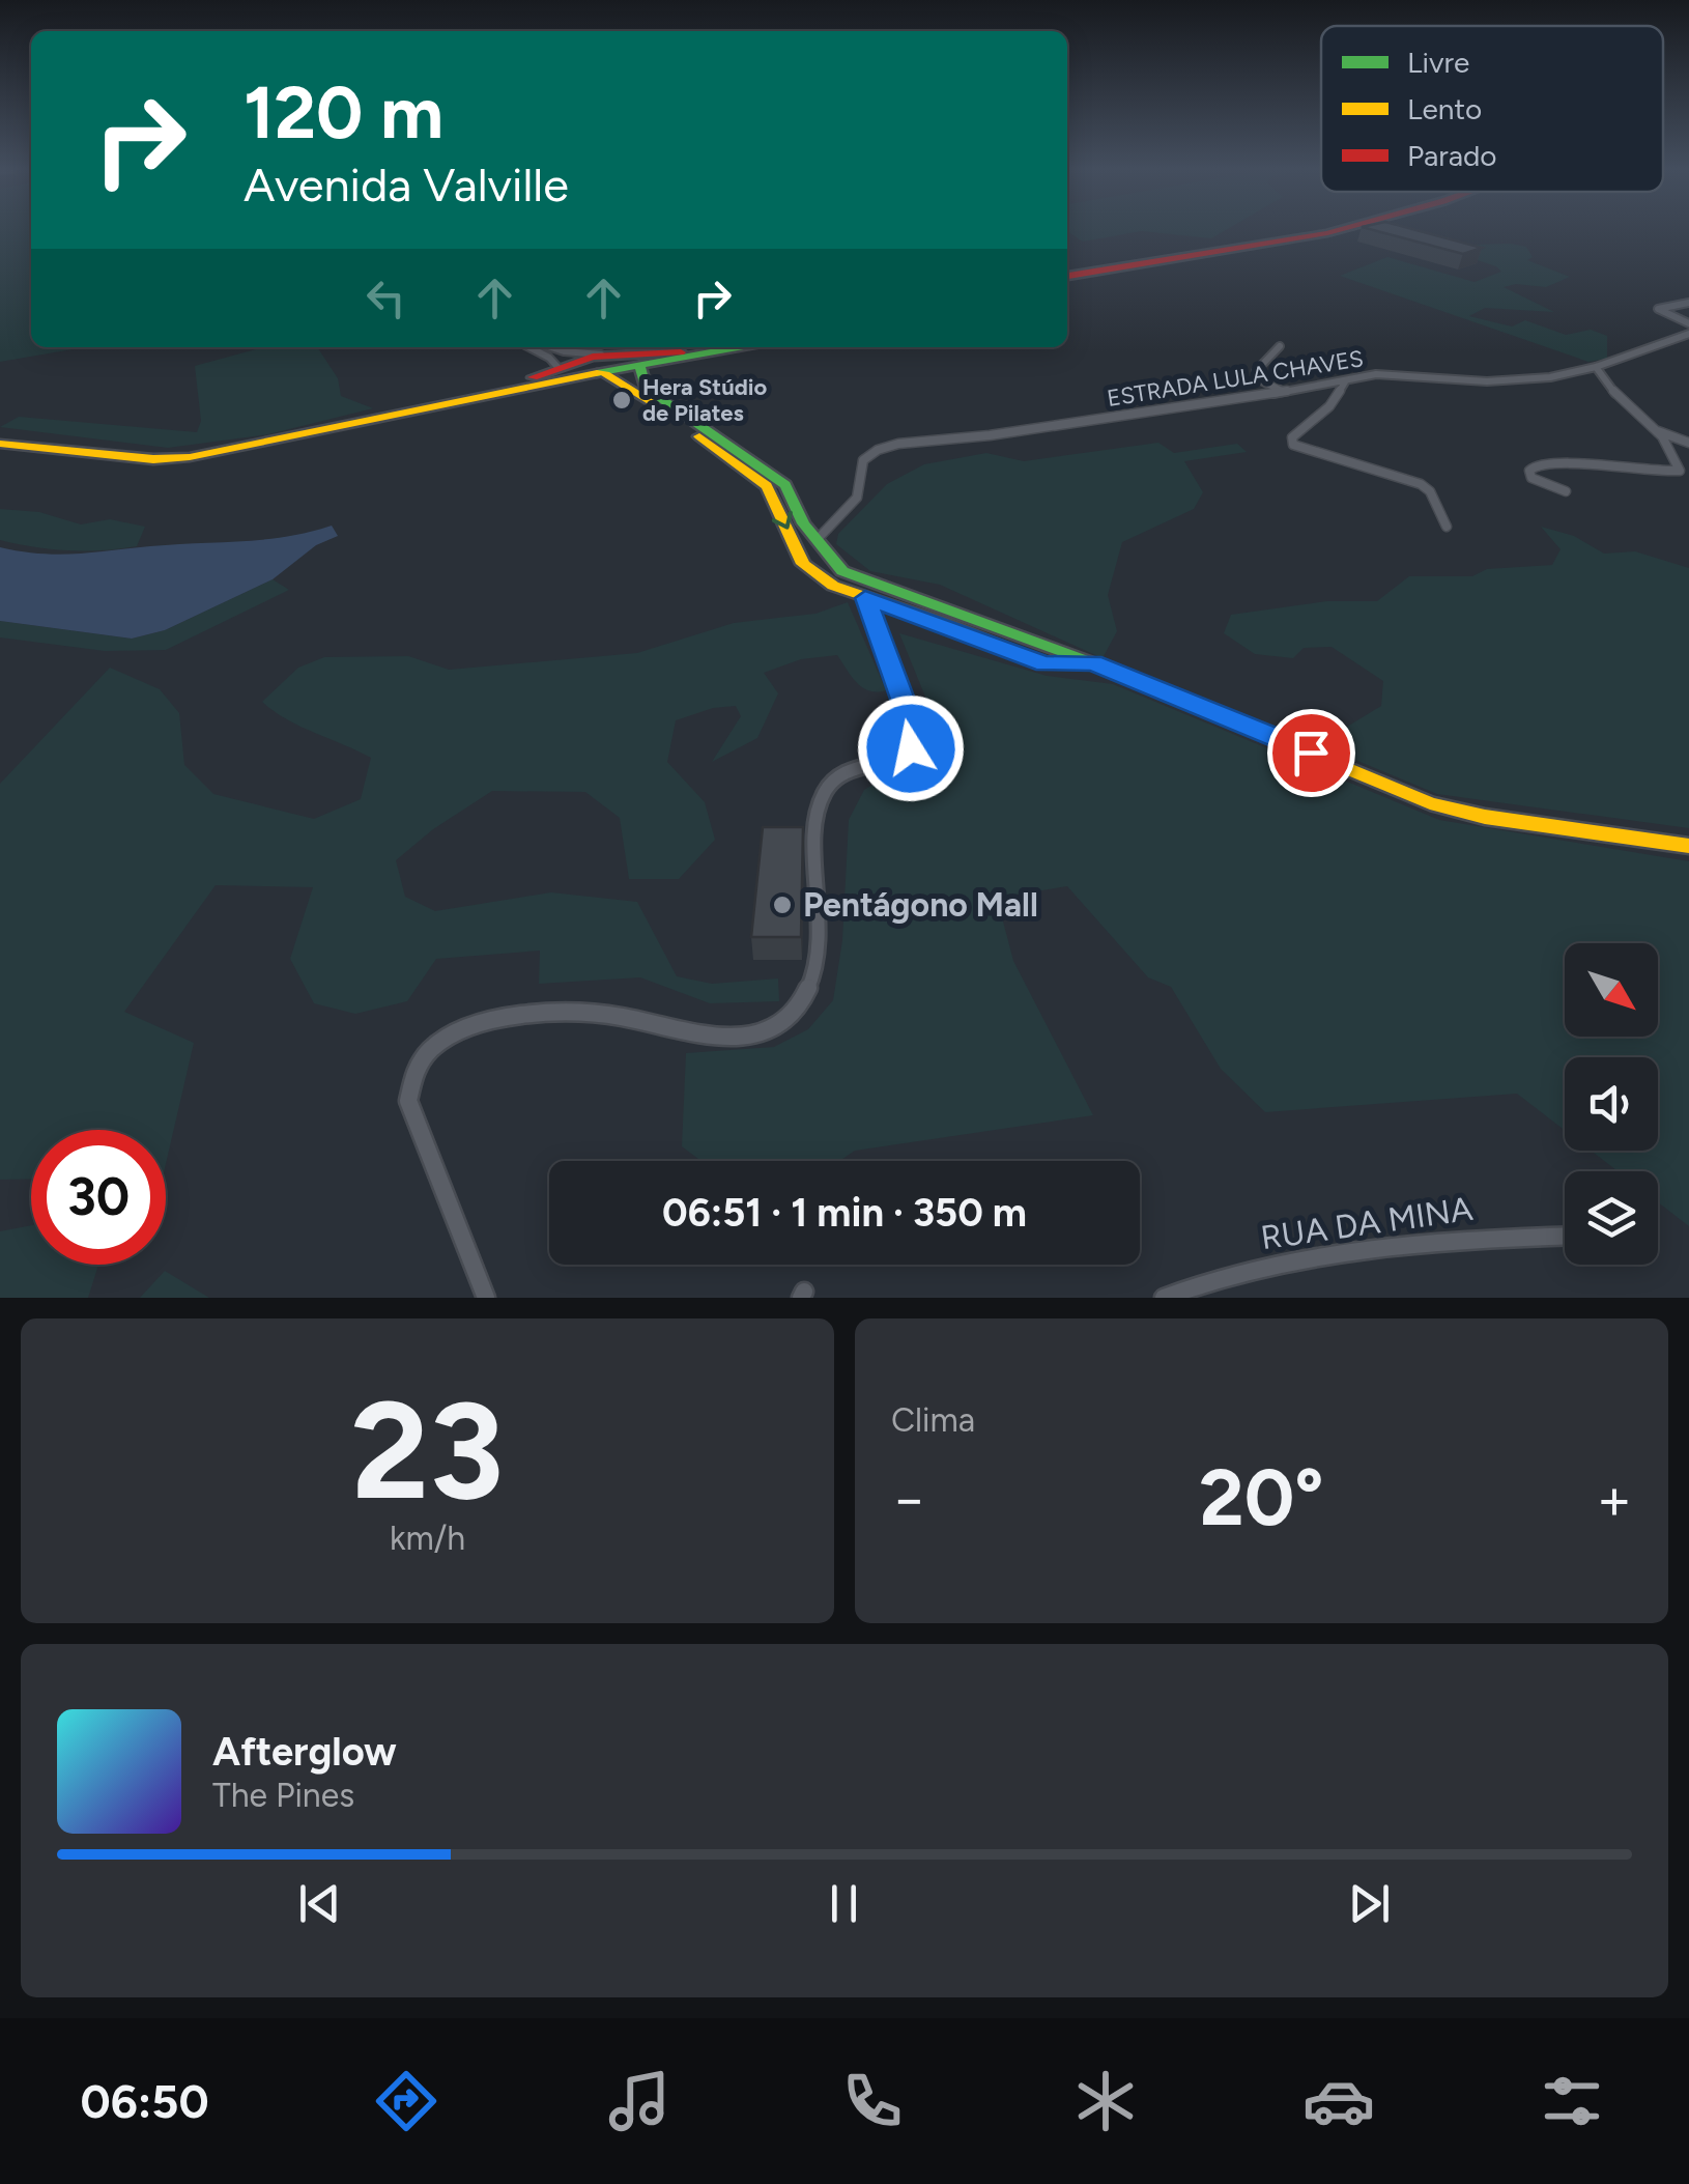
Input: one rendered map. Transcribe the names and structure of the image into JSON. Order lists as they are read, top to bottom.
{
  "streets": {
    "street": ["ESTRADA LULA CHAVES", "RUA DA MINA"]
  },
  "places": ["Hera Stúdio de Pilates", "Pentágono Mall"],
  "legend": ["Livre", "Lento", "Parado"],
  "north": "bottom right",
  "page": {
    "turn": ["120 m", "Avenida Valville"],
    "limit": "30",
    "trip": "06:51 · 1 min · 350 m",
    "tile": [
      ["23", "km/h"],
      "Clima"
    ],
    "heat": ["−", "20°", "+"],
    "song": ["Afterglow", "The Pines"],
    "tabs": "06:50"
  }
}
